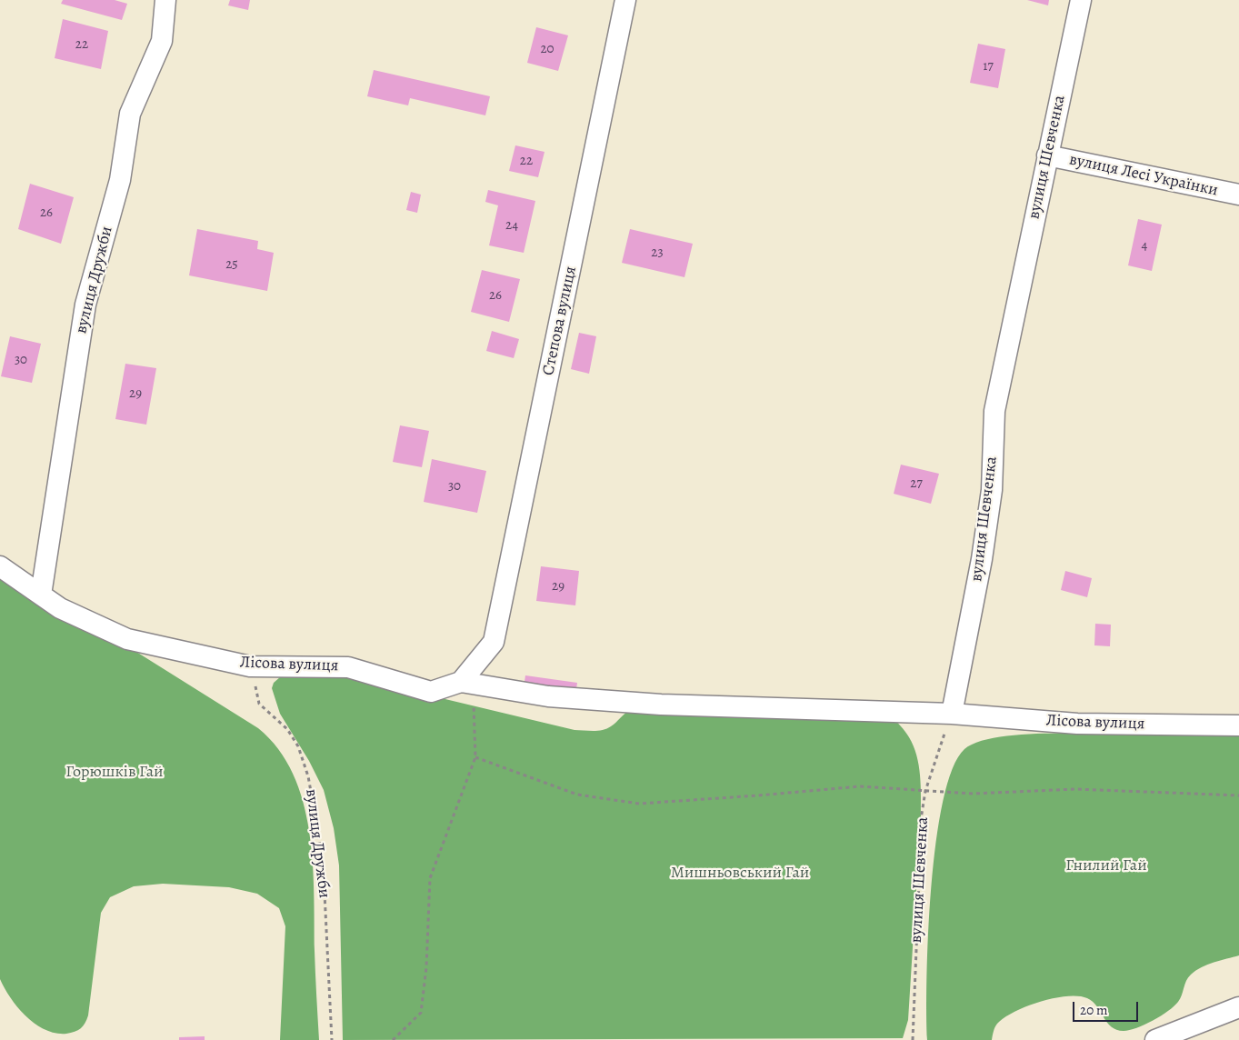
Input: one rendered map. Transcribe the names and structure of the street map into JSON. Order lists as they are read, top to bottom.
{
  "streets": {
    "street": [
      "вулиця Шевченка",
      "вулиця Лесі Українки",
      "вулиця Дружби",
      "Степова вулиця",
      "Лісова вулиця"
    ]
  },
  "crossings": [
    ["вулиця Шевченка", "вулиця Лесі Українки"],
    ["вулиця Шевченка", "Лісова вулиця"],
    ["вулиця Дружби", "Лісова вулиця"],
    ["Степова вулиця", "Лісова вулиця"]
  ],
  "parks": ["Горюшків Гай", "Гнилий Гай", "Мишньовський Гай"],
  "house_numbers": [
    "22",
    "20",
    "17",
    "22",
    "26",
    "24",
    "4",
    "23",
    "25",
    "26",
    "30",
    "29",
    "27",
    "30",
    "29"
  ],
  "scale_bar": "20 m"
}
